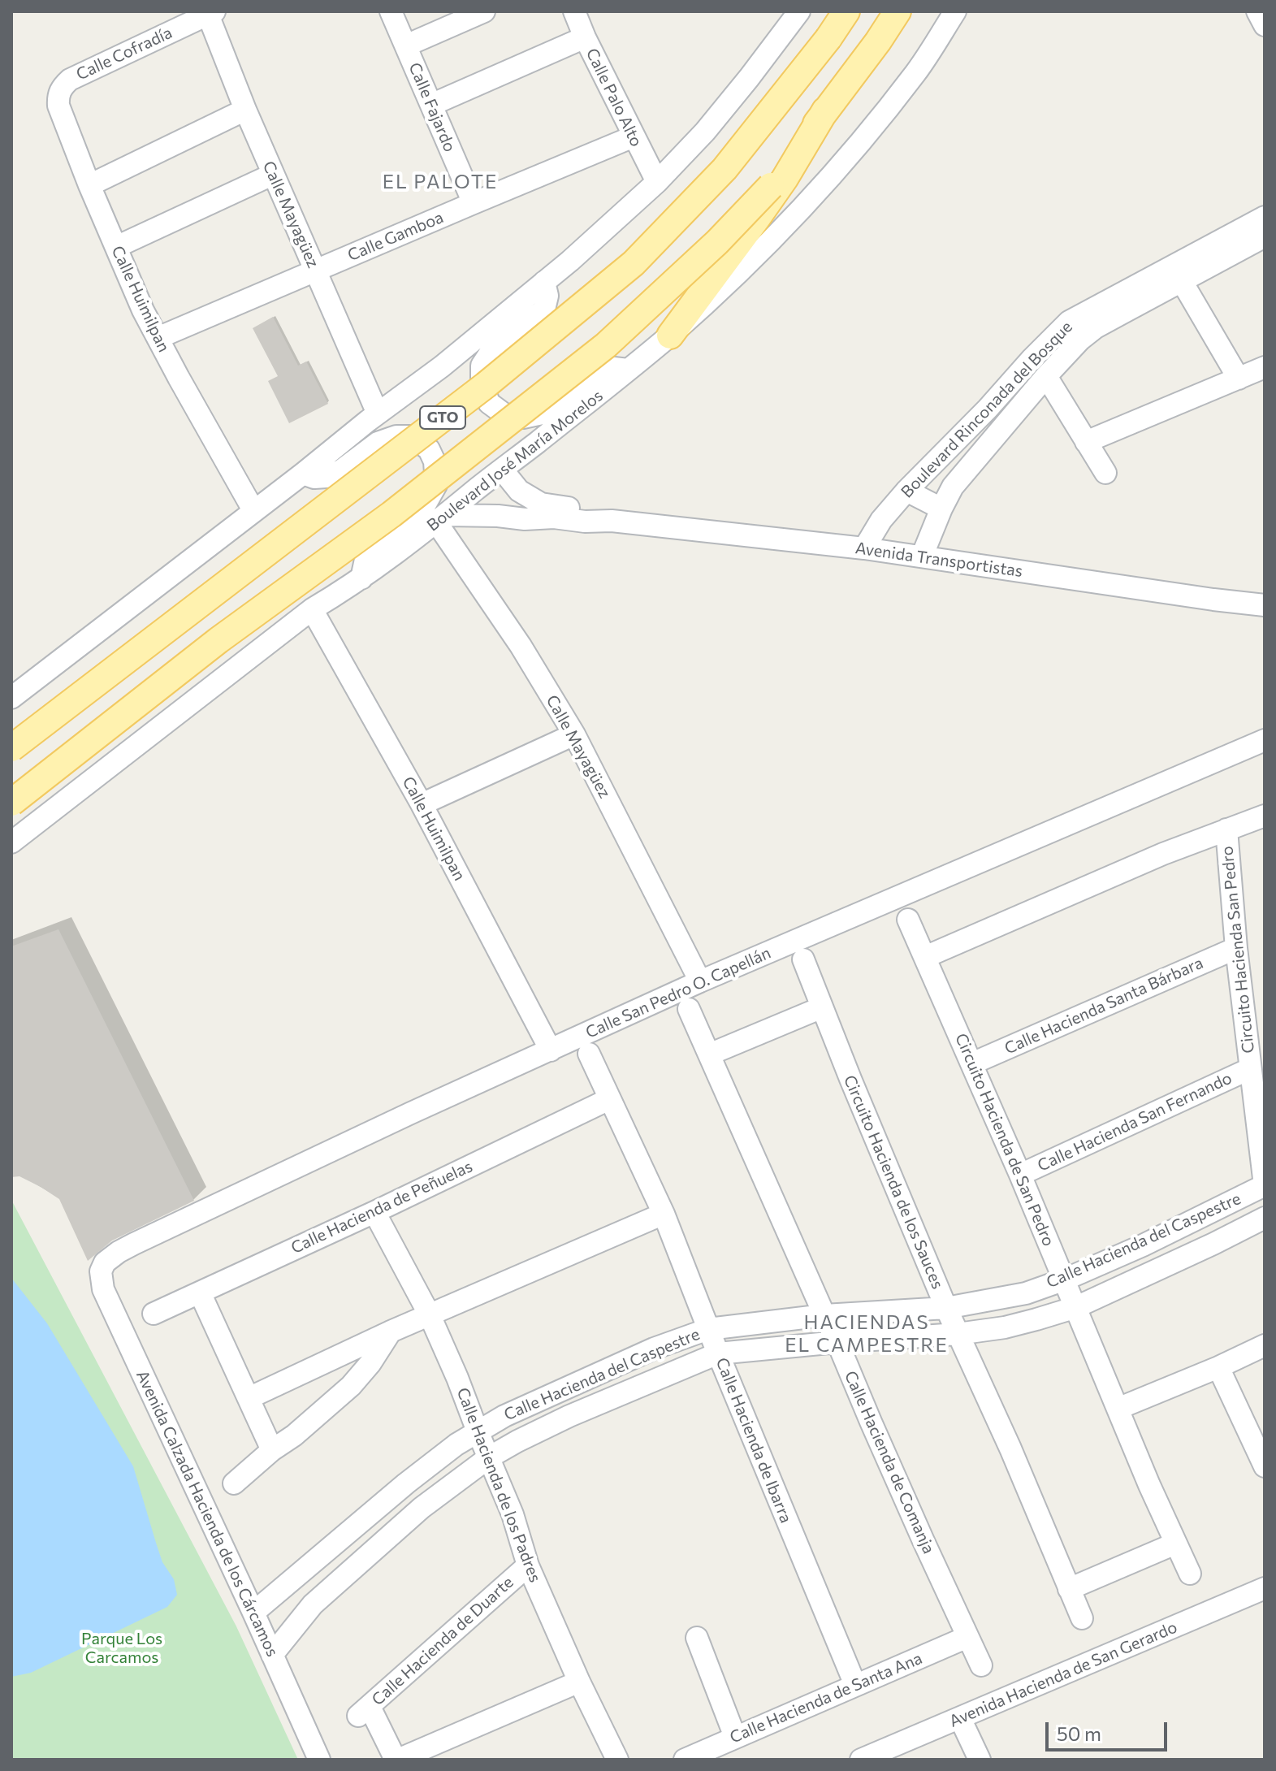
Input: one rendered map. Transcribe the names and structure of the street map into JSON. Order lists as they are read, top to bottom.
{
  "streets": {
    "main road": ["GTO", "Boulevard José María Morelos"],
    "street": [
      "Calle Cofradía",
      "Calle Palo Alto",
      "Calle Fajardo",
      "Calle Mayagüez",
      "Calle Gamboa",
      "Calle Huimilpan",
      "Boulevard Rinconada del Bosque",
      "Avenida Transportistas",
      "Circuito Hacienda San Pedro",
      "Calle San Pedro O. Capellán",
      "Calle Hacienda Santa Bárbara",
      "Calle Hacienda San Fernando",
      "Circuito Hacienda de San Pedro",
      "Circuito Hacienda de los Sauces",
      "Calle Hacienda de Peñuelas",
      "Calle Hacienda del Caspestre",
      "Calle Hacienda de Ibarra",
      "Calle Hacienda de Comanja",
      "Calle Hacienda de los Padres",
      "Avenida Calzada Hacienda de los Cárcamos",
      "Calle Hacienda de Duarte",
      "Avenida Hacienda de San Gerardo",
      "Calle Hacienda de Santa Ana"
    ]
  },
  "crossings": [
    ["Calle Cofradía", "Calle Mayagüez"],
    ["Calle Cofradía", "Calle Huimilpan"],
    ["Calle Palo Alto", "Calle Gamboa"],
    ["Calle Fajardo", "Calle Gamboa"],
    ["Calle Mayagüez", "Calle Gamboa"],
    ["Calle Mayagüez", "Boulevard José María Morelos"],
    ["Calle Mayagüez", "Avenida Transportistas"],
    ["Calle Mayagüez", "Calle San Pedro O. Capellán"],
    ["Calle Gamboa", "Calle Huimilpan"],
    ["Calle Huimilpan", "Boulevard José María Morelos"],
    ["Calle Huimilpan", "Calle San Pedro O. Capellán"],
    ["Boulevard Rinconada del Bosque", "Avenida Transportistas"],
    ["Boulevard José María Morelos", "Avenida Transportistas"],
    ["Circuito Hacienda San Pedro", "Calle Hacienda Santa Bárbara"],
    ["Circuito Hacienda San Pedro", "Calle Hacienda San Fernando"],
    ["Circuito Hacienda San Pedro", "Calle Hacienda del Caspestre"],
    ["Calle San Pedro O. Capellán", "Avenida Calzada Hacienda de los Cárcamos"],
    ["Calle Hacienda Santa Bárbara", "Circuito Hacienda de San Pedro"],
    ["Calle Hacienda San Fernando", "Circuito Hacienda de San Pedro"],
    ["Circuito Hacienda de San Pedro", "Calle Hacienda del Caspestre"],
    ["Circuito Hacienda de los Sauces", "Calle Hacienda del Caspestre"],
    ["Calle Hacienda de Peñuelas", "Calle Hacienda de Ibarra"],
    ["Calle Hacienda de Peñuelas", "Calle Hacienda de los Padres"],
    ["Calle Hacienda del Caspestre", "Calle Hacienda de Ibarra"],
    ["Calle Hacienda del Caspestre", "Calle Hacienda de Comanja"],
    ["Calle Hacienda del Caspestre", "Calle Hacienda de los Padres"],
    ["Calle Hacienda del Caspestre", "Avenida Calzada Hacienda de los Cárcamos"],
    ["Calle Hacienda de Ibarra", "Calle Hacienda de Santa Ana"],
    ["Calle Hacienda de Comanja", "Calle Hacienda de Santa Ana"],
    ["Calle Hacienda de los Padres", "Calle Hacienda de Duarte"]
  ],
  "districts": ["EL PALOTE", "HACIENDAS EL CAMPESTRE"],
  "parks": ["Parque Los Carcamos"],
  "scale_bar": "50 m"
}
